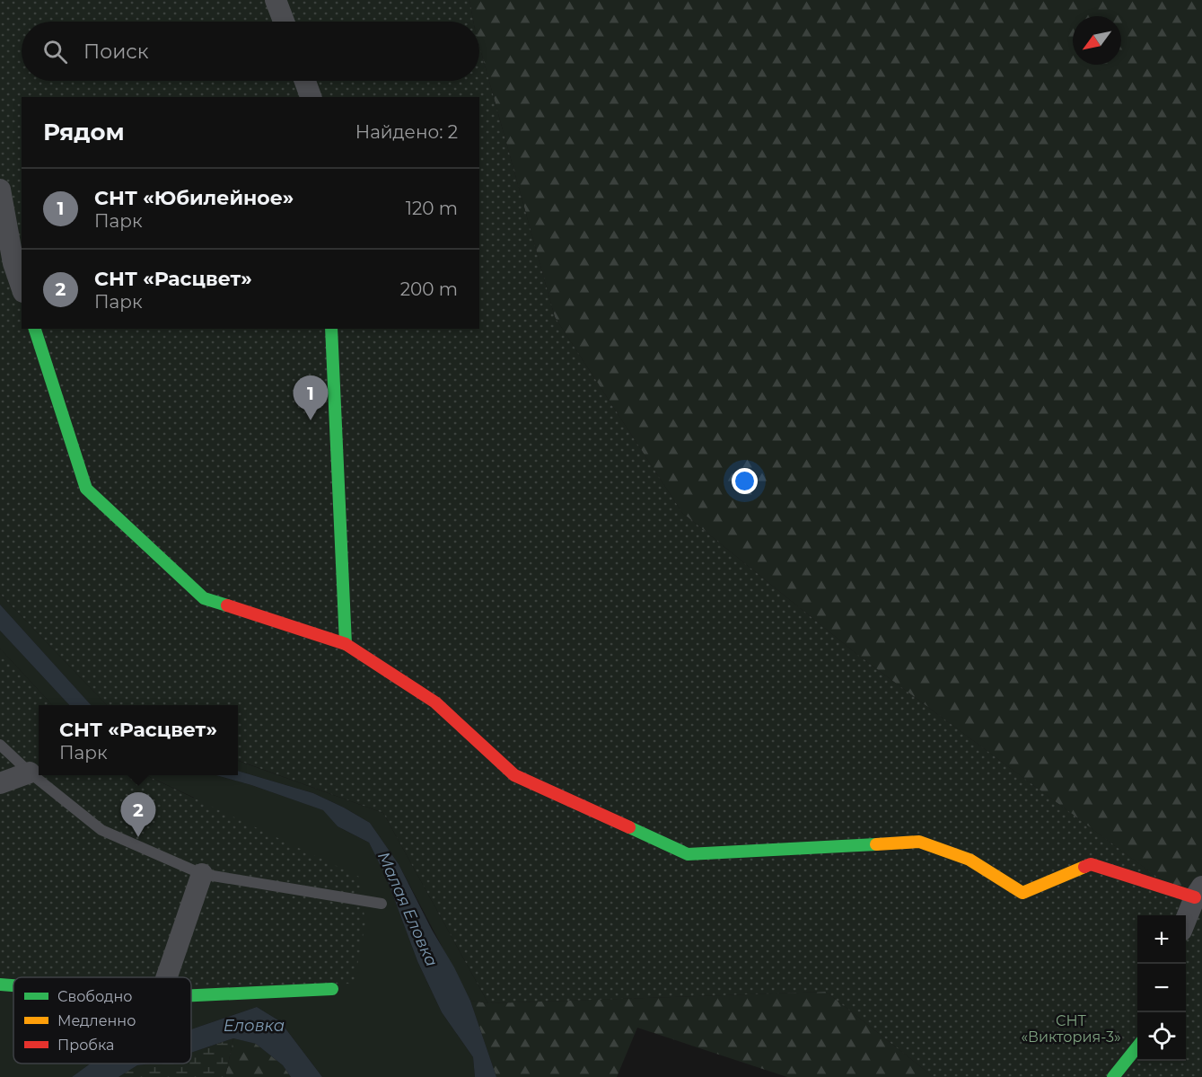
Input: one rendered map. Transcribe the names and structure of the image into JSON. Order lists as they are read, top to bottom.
{
  "water": ["Малая Еловка", "Еловка"],
  "parks": ["СНТ «Виктория-3»"],
  "legend": ["Свободно", "Медленно", "Пробка"],
  "north": "bottom left",
  "page": {
    "search": "Поиск",
    "heading": ["Рядом", "Найдено: 2"],
    "list": [
      {
        "mark": "1",
        "name": "СНТ «Юбилейное»",
        "note": "Парк",
        "value": "120 m"
      },
      {
        "mark": "2",
        "name": "СНТ «Расцвет»",
        "note": "Парк",
        "value": "200 m"
      }
    ],
    "pins": ["1", "2"],
    "popup": ["СНТ «Расцвет»", "Парк"],
    "map_buttons": ["+", "−"]
  }
}
